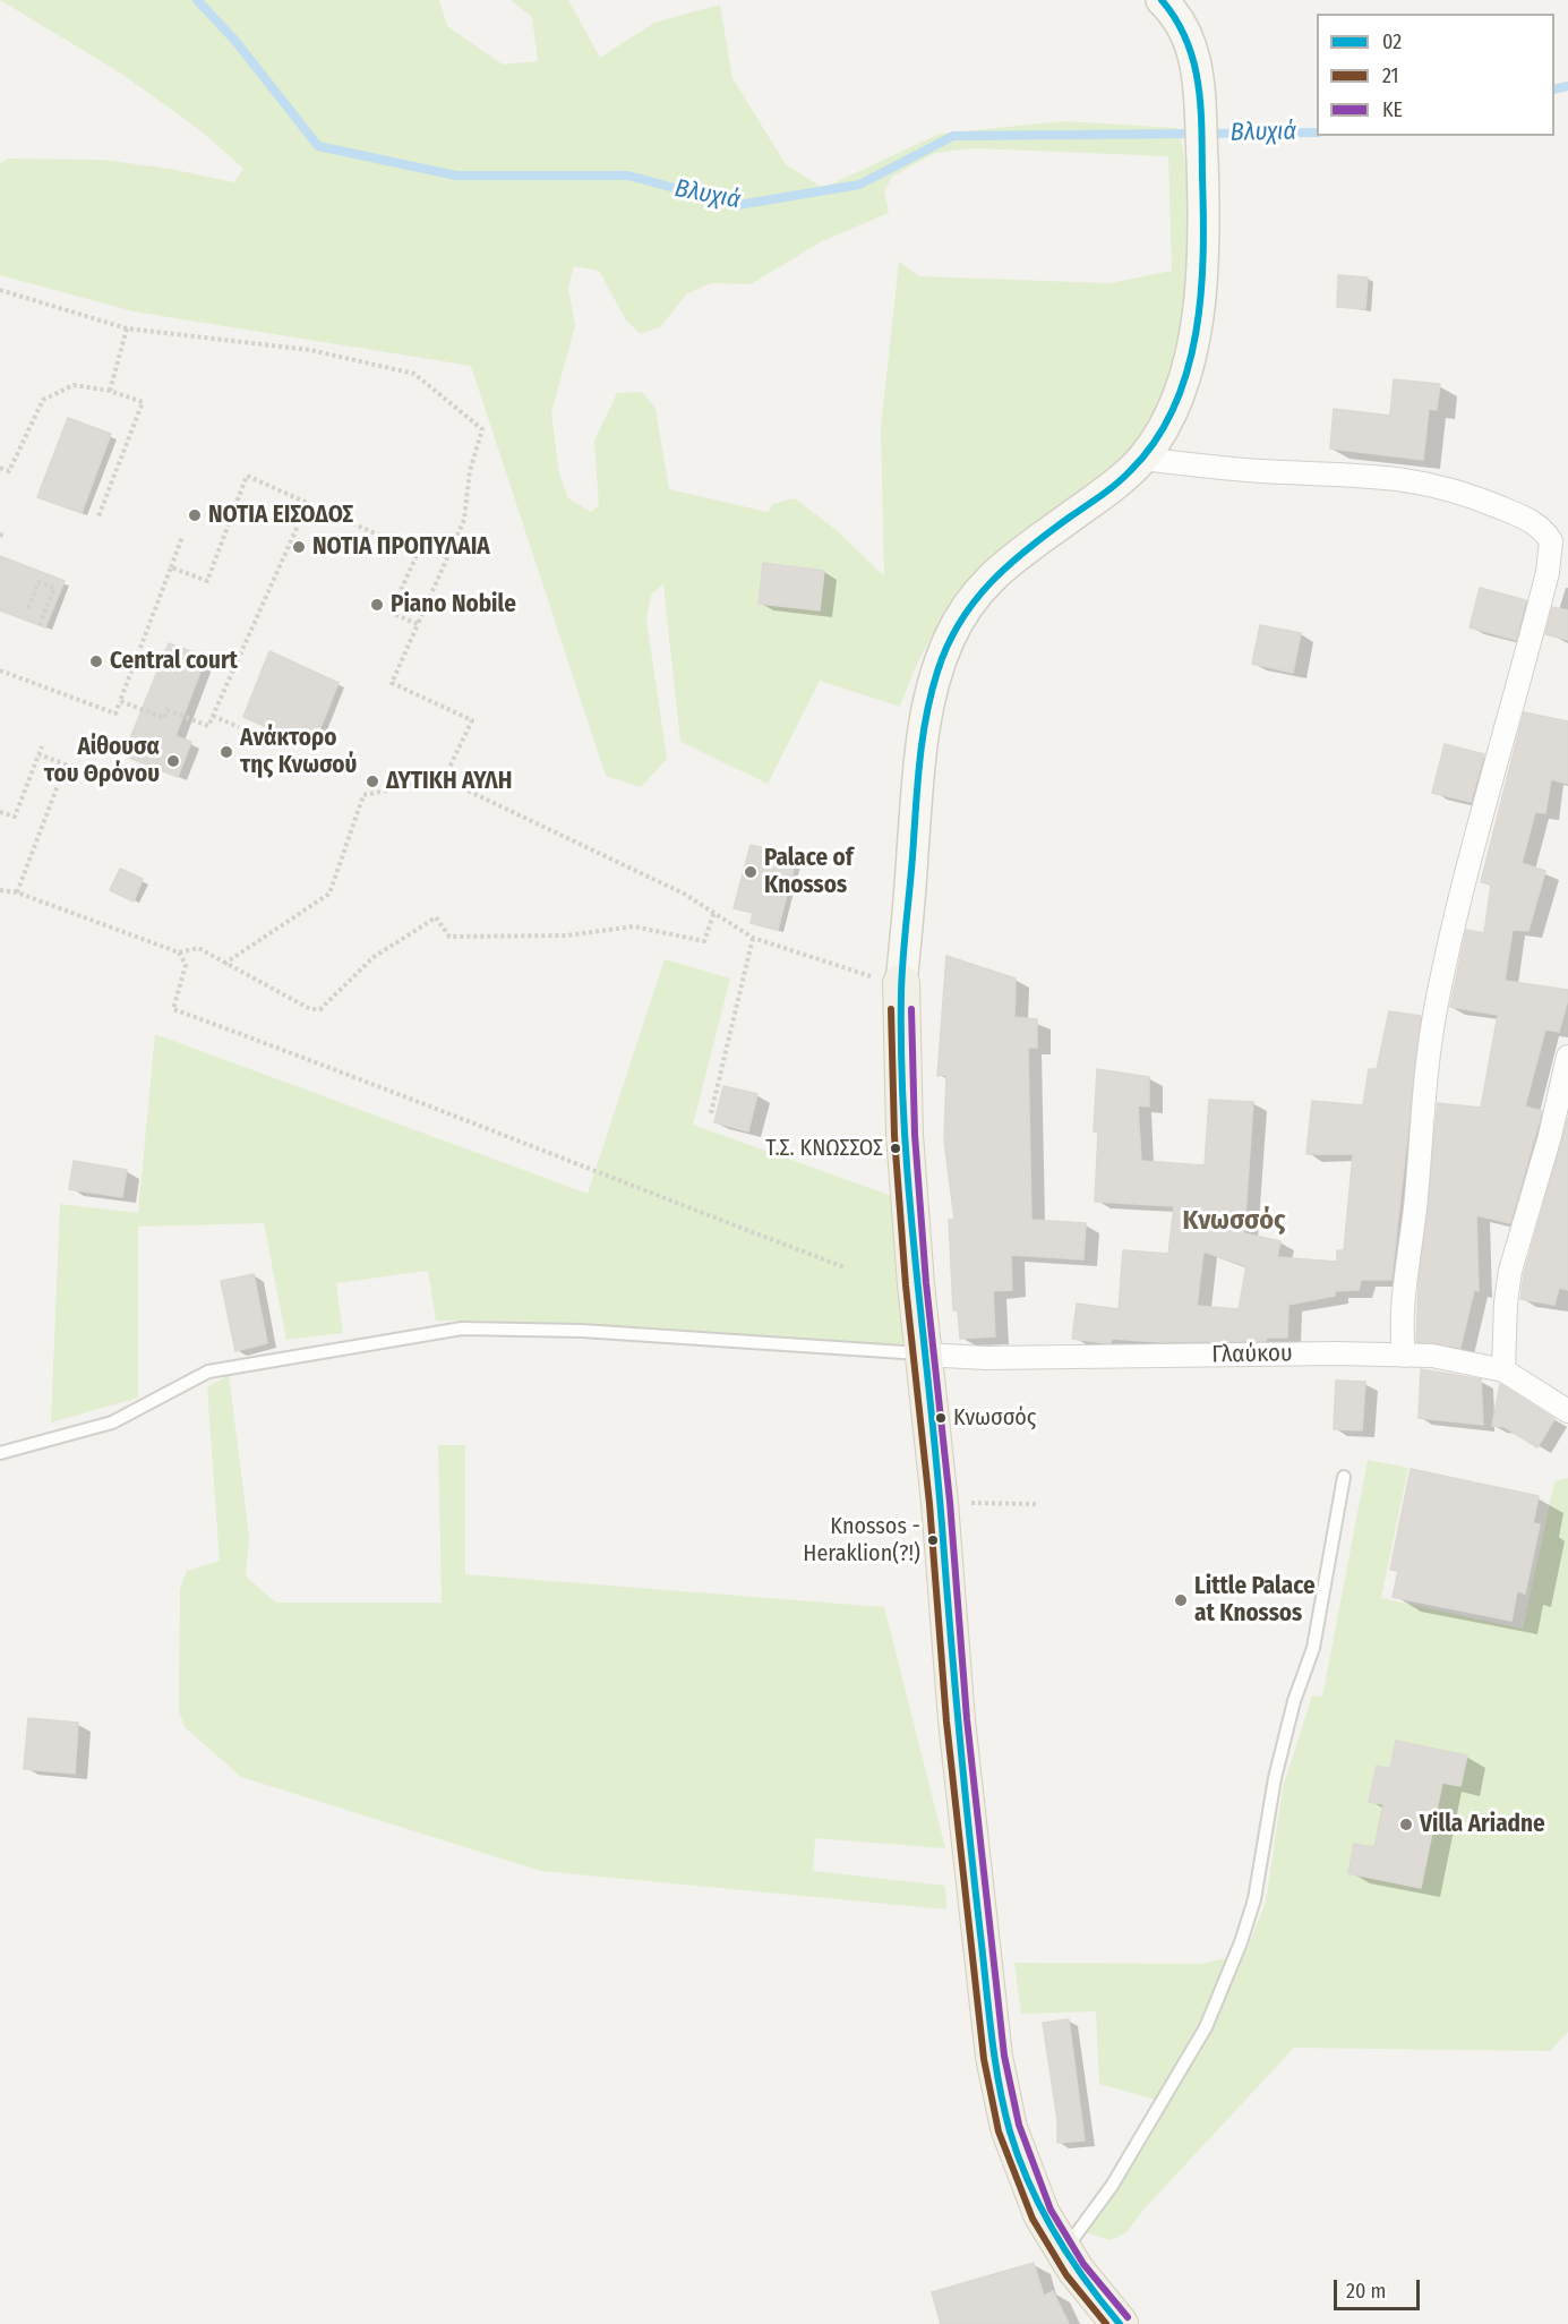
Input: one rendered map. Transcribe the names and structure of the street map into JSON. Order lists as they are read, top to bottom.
{
  "streets": {
    "street": ["Γλαύκου"]
  },
  "districts": ["Κνωσσός"],
  "water": ["Βλυχιά"],
  "places": [
    "ΝΟΤΙΑ ΕΙΣΟΔΟΣ",
    "NOTIA ΠΡΟΠΥΛΑΙΑ",
    "Piano Nobile",
    "Central court",
    "Ανάκτορο της Κνωσού",
    "Αίθουσα του Θρόνου",
    "ΔΥΤΙΚΗ ΑΥΛΗ",
    "Palace of Knossos",
    "Τ.Σ. ΚΝΩΣΣΟΣ",
    "Κνωσσός",
    "Knossos - Heraklion(?!)",
    "Little Palace at Knossos",
    "Villa Ariadne"
  ],
  "lines": ["transit line 02", "transit line 21", "transit line KE"],
  "legend": ["02", "21", "KE"],
  "scale_bar": "20 m"
}
